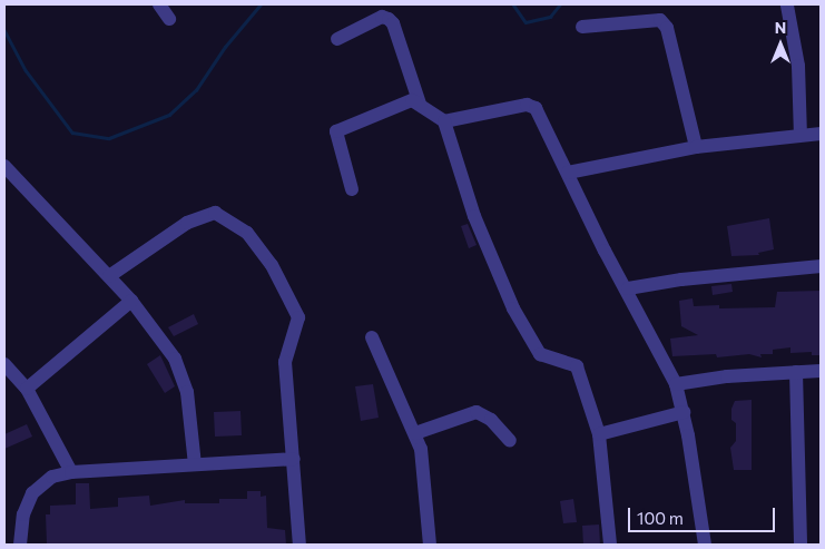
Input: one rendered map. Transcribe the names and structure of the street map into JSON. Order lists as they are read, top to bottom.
{
  "scale_bar": "100 m",
  "north": "top"
}
